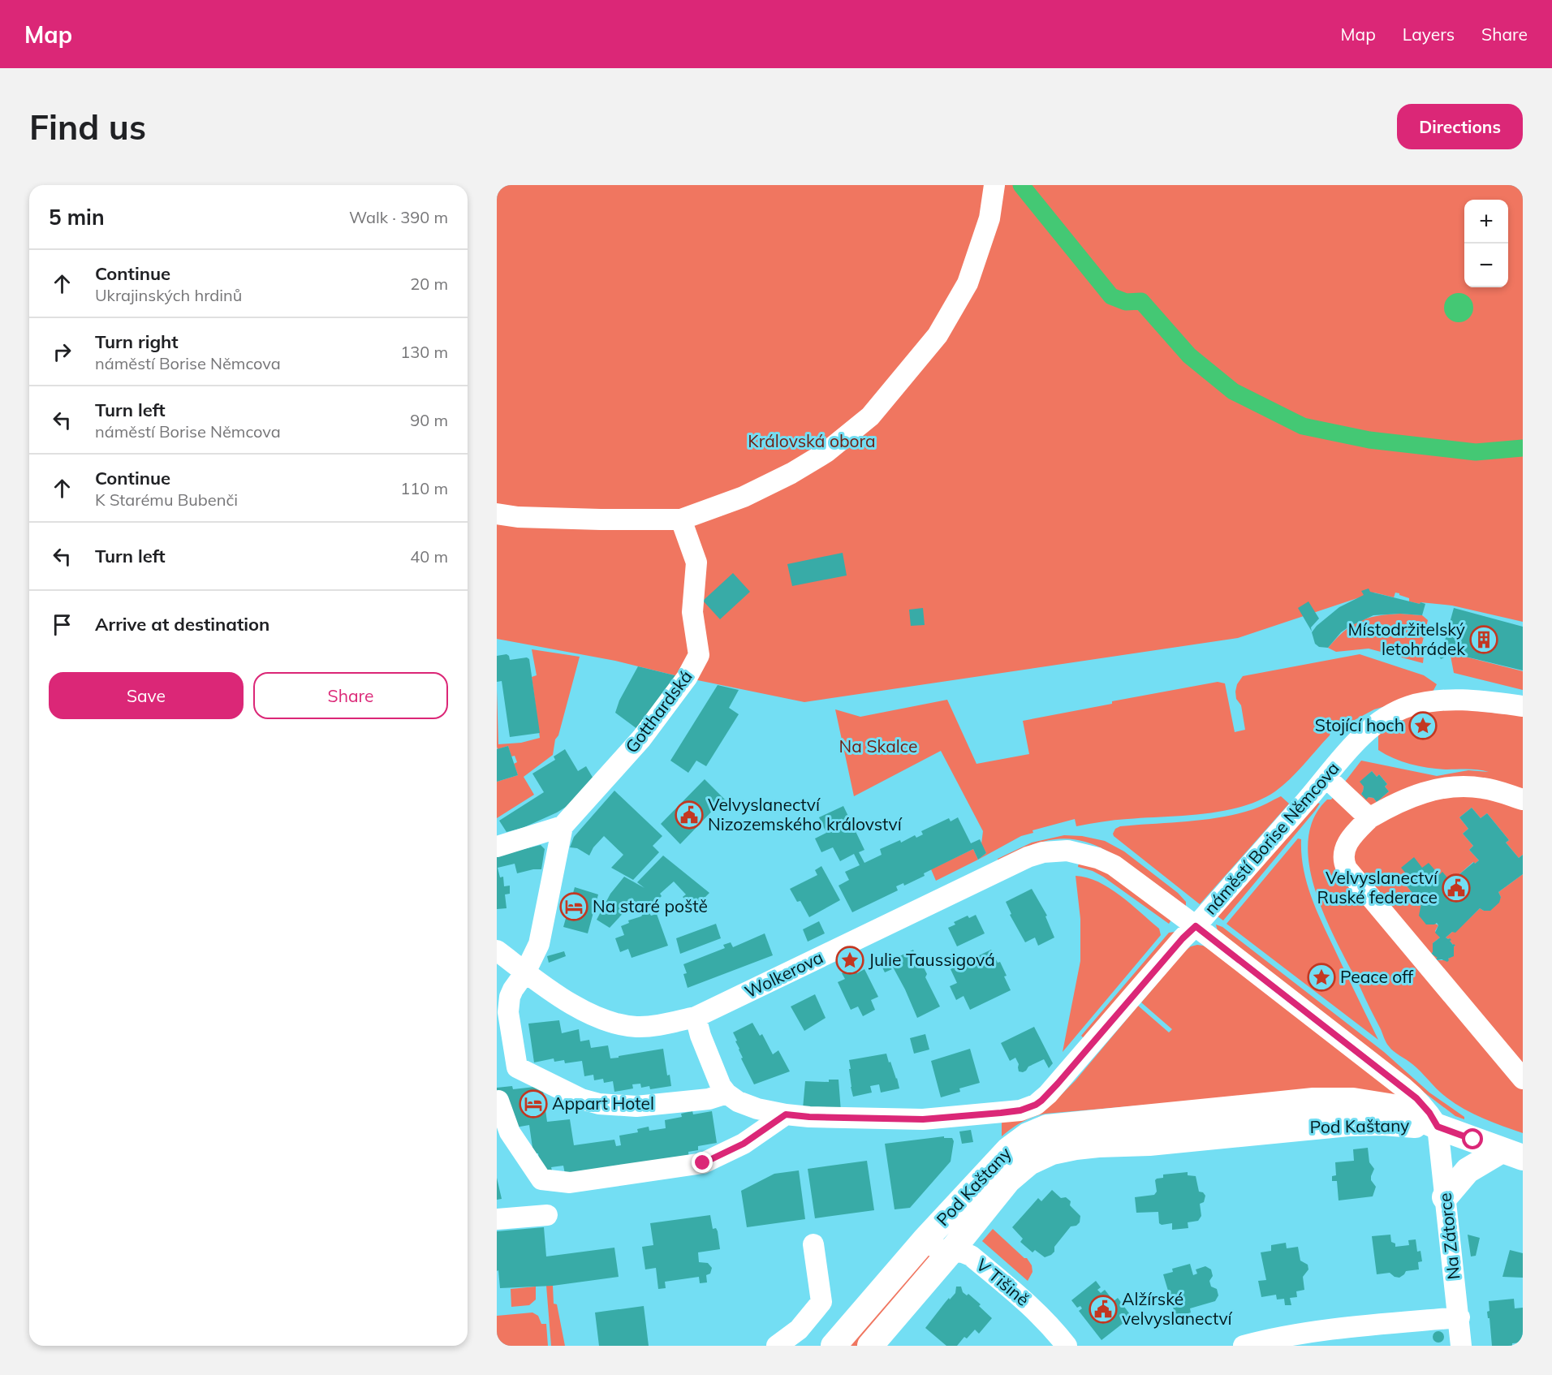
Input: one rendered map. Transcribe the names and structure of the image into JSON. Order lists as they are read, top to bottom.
{
  "streets": {
    "main road": ["Pod Kaštany"],
    "street": [
      "Gotthardská",
      "náměstí Borise Němcova",
      "Wolkerova",
      "Na Zátorce",
      "V Tišině"
    ]
  },
  "crossings": [
    ["náměstí Borise Němcova", "Wolkerova"],
    ["náměstí Borise Němcova", "Pod Kaštany"],
    ["náměstí Borise Němcova", "Na Zátorce"],
    ["Pod Kaštany", "Na Zátorce"],
    ["Pod Kaštany", "V Tišině"]
  ],
  "parks": ["Královská obora", "Na Skalce"],
  "places": {
    "building": ["Místodržitelský letohrádek"],
    "place": ["Stojící hoch", "Julie Taussigová", "Peace off"],
    "public building": ["Velvyslanectví Nizozemského království", "Velvyslanectví Ruské federace", "Alžírské velvyslanectví"],
    "hotel": ["Na staré poště", "Appart Hotel"]
  },
  "page": {
    "header": "Map",
    "nav": ["Map", "Layers", "Share"],
    "buttons": [
      "Directions",
      ["Save", "Share"]
    ],
    "title": "Find us",
    "heading": ["5 min", "Walk · 390 m"],
    "map_buttons": ["+", "−"],
    "list": [
      ["Continue", "Ukrajinských hrdinů", "20 m"],
      ["Turn right", "náměstí Borise Němcova", "130 m"],
      ["Turn left", "náměstí Borise Němcova", "90 m"],
      ["Continue", "K Starému Bubenči", "110 m"],
      ["Turn left", "40 m"],
      "Arrive at destination"
    ]
  }
}
